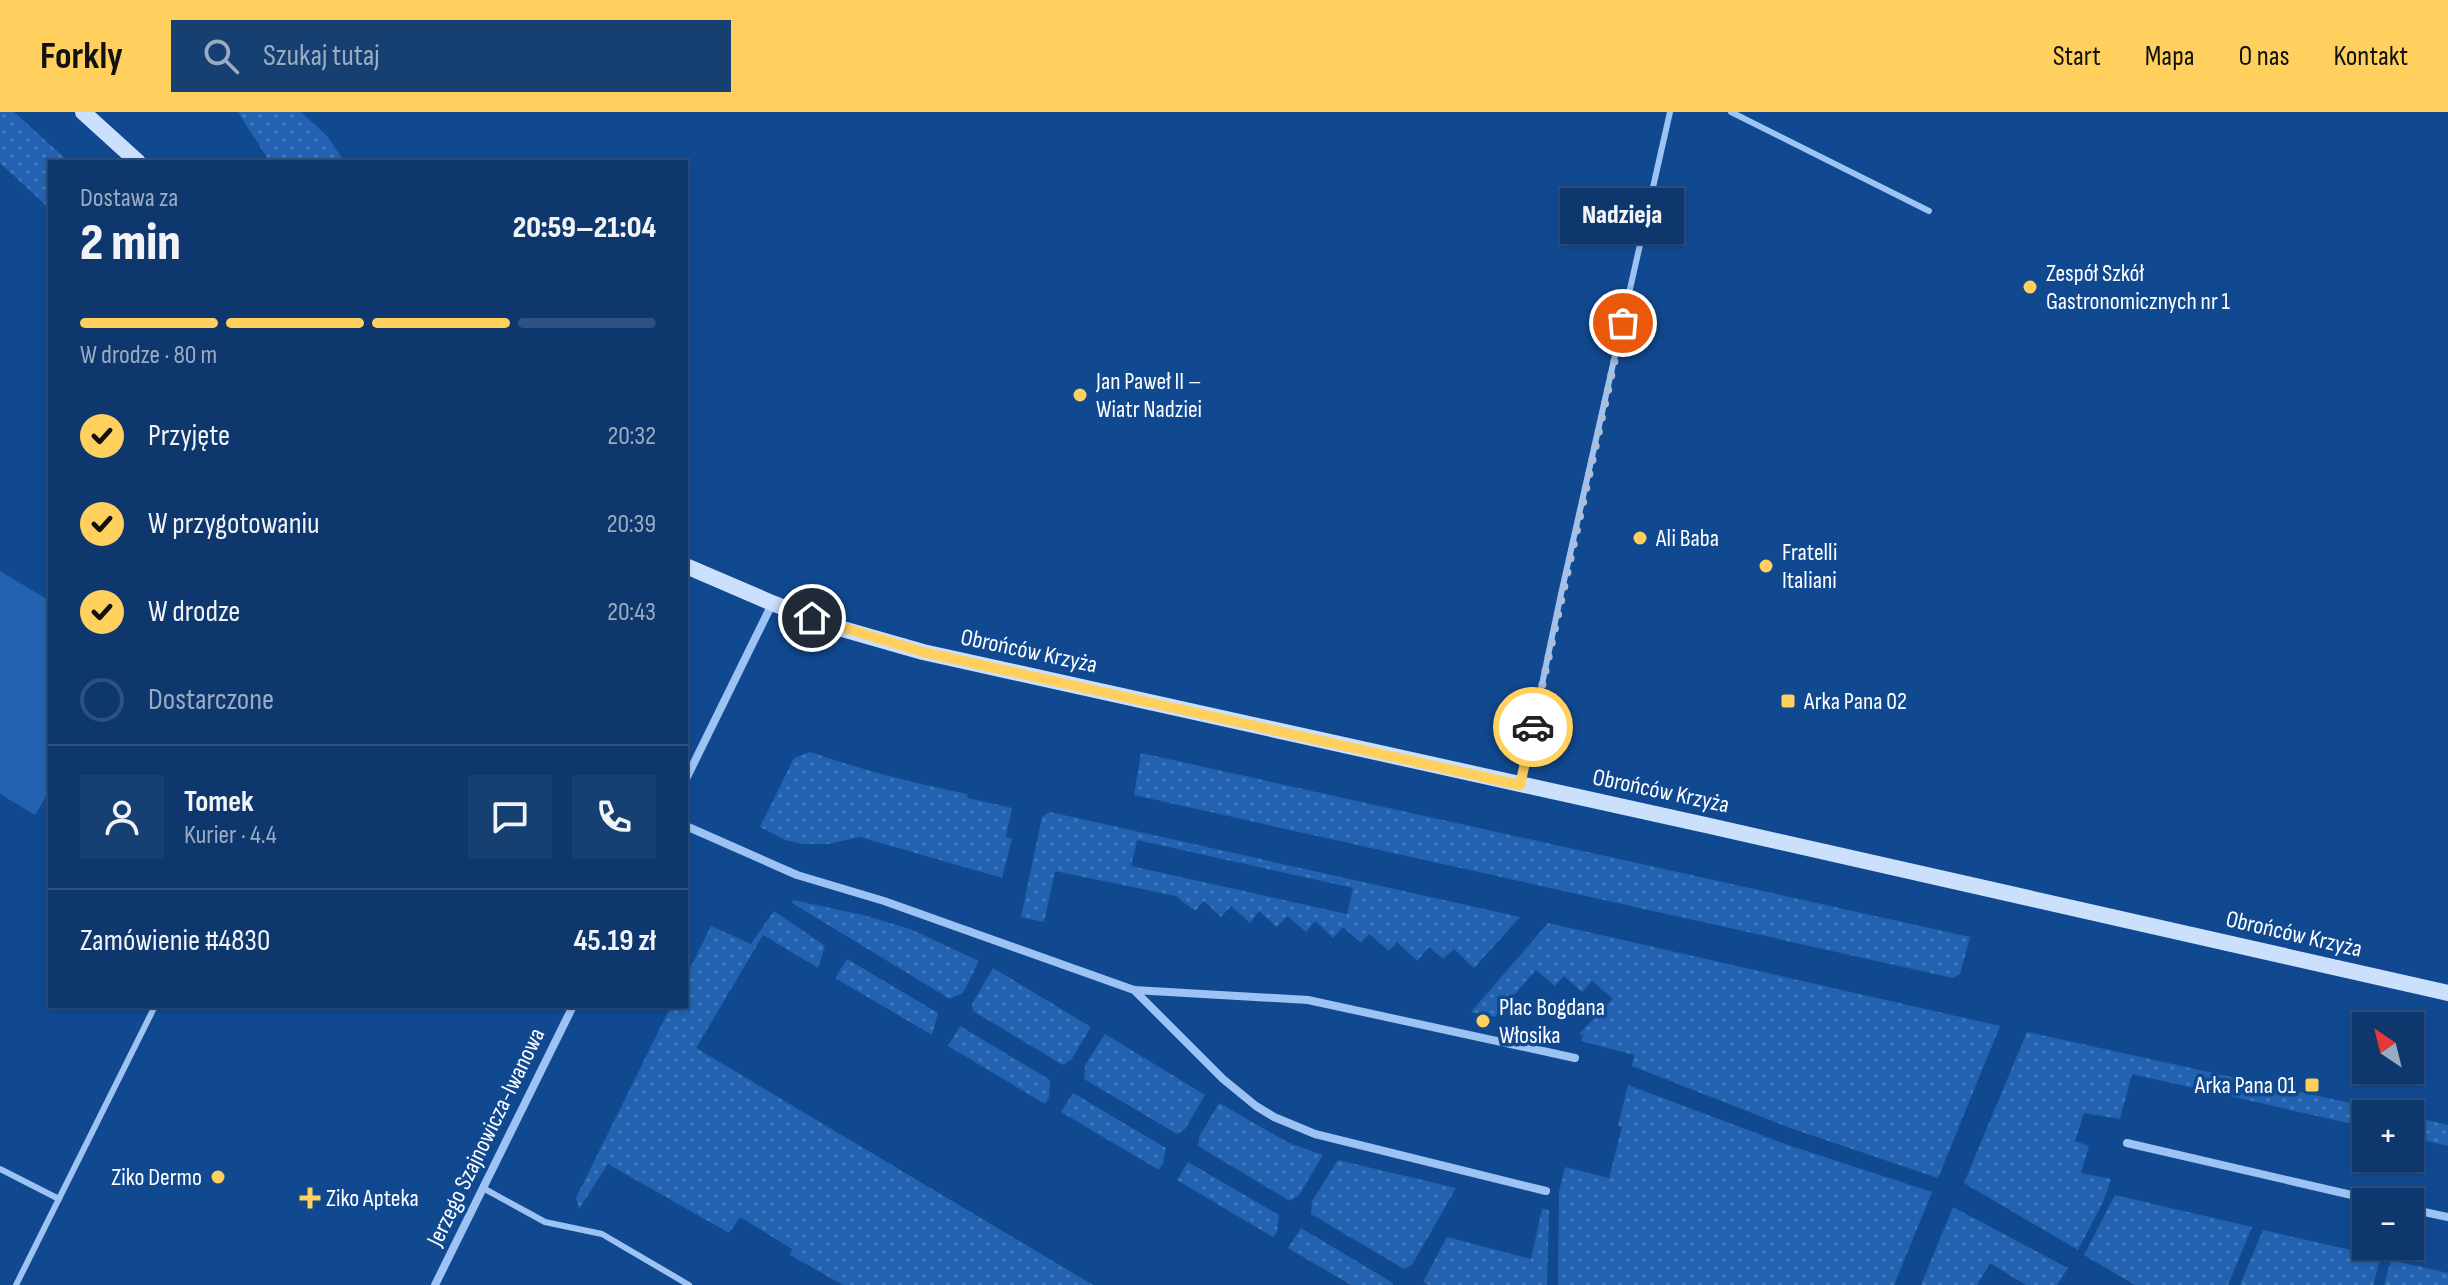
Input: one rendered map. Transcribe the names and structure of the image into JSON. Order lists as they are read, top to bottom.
{
  "streets": {
    "street": ["Obrońców Krzyża", "Jerzego Szajnowicza-Iwanowa"]
  },
  "places": {
    "other": [
      "Zespół Szkół Gastronomicznych nr 1",
      "Nadzieja",
      "Jan Paweł II – Wiatr Nadziei",
      "Ali Baba",
      "Fratelli Italiani",
      "Plac Bogdana Włosika",
      "Ziko Dermo"
    ],
    "transit": ["Arka Pana 02", "Arka Pana 01"],
    "health": ["Ziko Apteka"]
  },
  "north": "top left",
  "page": {
    "header": "Forkly",
    "search": "Szukaj tutaj",
    "nav": [
      "Start",
      "Mapa",
      "O nas",
      "Kontakt"
    ],
    "heading": ["2 min", "Dostawa za", "20:59–21:04"],
    "panel": [
      "Tomek",
      "Kurier · 4.4",
      "Zamówienie #4830",
      "45.19 zł"
    ],
    "bubble": "Nadzieja",
    "bar": "W drodze · 80 m",
    "list": [
      ["Przyjęte", "20:32"],
      ["W przygotowaniu", "20:39"],
      ["W drodze", "20:43"],
      "Dostarczone"
    ],
    "map_buttons": ["+", "−"]
  }
}
